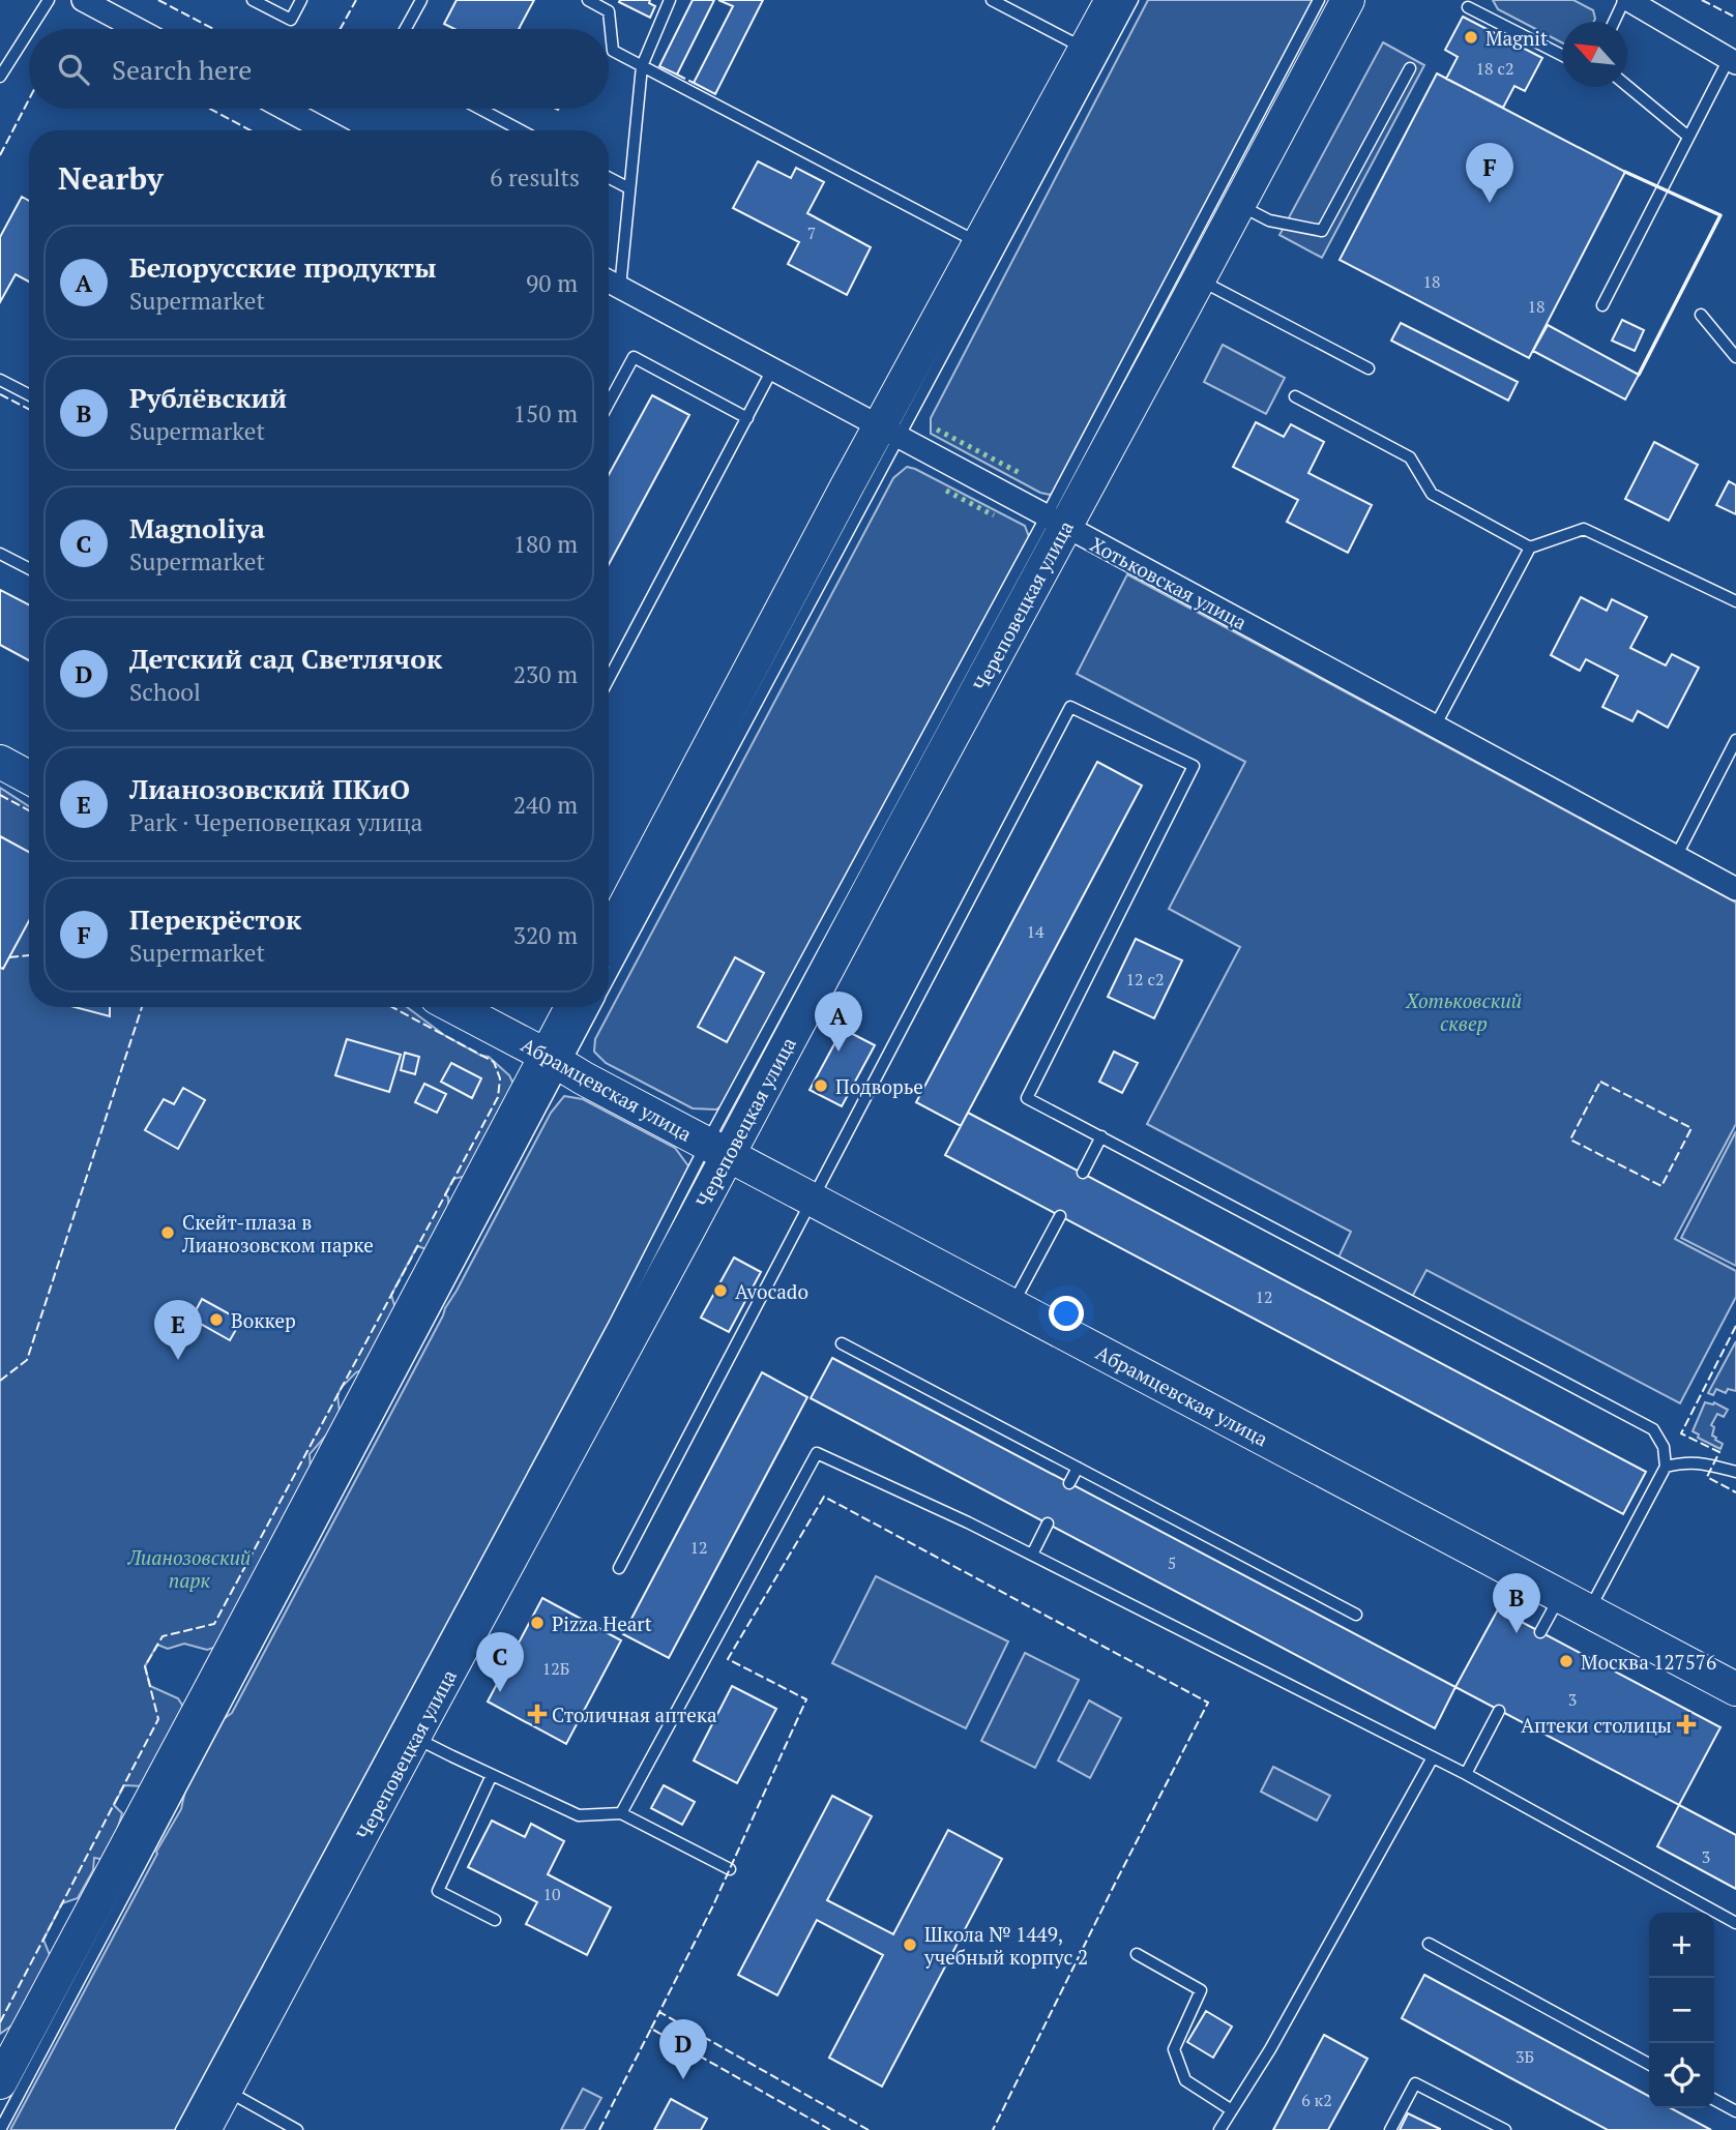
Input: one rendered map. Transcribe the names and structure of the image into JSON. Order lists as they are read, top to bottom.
{
  "streets": {
    "main road": ["Череповецкая улица", "Абрамцевская улица"],
    "street": ["Хотьковская улица"]
  },
  "crossings": [
    ["Хотьковская улица", "Череповецкая улица"],
    ["Череповецкая улица", "Абрамцевская улица"]
  ],
  "parks": ["Хотьковский сквер", "Лианозовский парк"],
  "places": {
    "other": [
      "Magnit",
      "Подворье",
      "Скейт-плаза в Лианозовском парке",
      "Avocado",
      "Воккер",
      "Pizza Heart",
      "Москва 127576",
      "Школа № 1449, учебный корпус 2"
    ],
    "health": ["Столичная аптека", "Аптеки столицы"]
  },
  "house_numbers": [
    "18 с2",
    "7",
    "18",
    "18",
    "14",
    "12 с2",
    "12",
    "12",
    "5",
    "12Б",
    "3",
    "3",
    "10",
    "3Б",
    "6 к2"
  ],
  "north": "top left",
  "page": {
    "search": "Search here",
    "heading": ["Nearby", "6 results"],
    "pins": [
      "F",
      "A",
      "E",
      "B",
      "C",
      "D"
    ],
    "list": [
      {
        "mark": "A",
        "name": "Белорусские продукты",
        "note": "Supermarket",
        "value": "90 m"
      },
      {
        "mark": "B",
        "name": "Рублёвский",
        "note": "Supermarket",
        "value": "150 m"
      },
      {
        "mark": "C",
        "name": "Magnoliya",
        "note": "Supermarket",
        "value": "180 m"
      },
      {
        "mark": "D",
        "name": "Детский сад Светлячок",
        "note": "School",
        "value": "230 m"
      },
      {
        "mark": "E",
        "name": "Лианозовский ПКиО",
        "note": "Park · Череповецкая улица",
        "value": "240 m"
      },
      {
        "mark": "F",
        "name": "Перекрёсток",
        "note": "Supermarket",
        "value": "320 m"
      }
    ],
    "map_buttons": ["+", "−"]
  }
}
